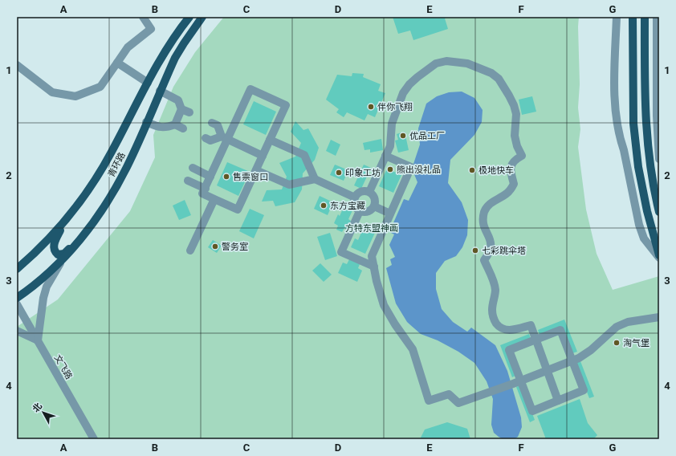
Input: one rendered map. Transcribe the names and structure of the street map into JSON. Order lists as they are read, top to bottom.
{
  "streets": {
    "main road": ["青环路"],
    "street": ["文飞路"]
  },
  "parks": ["方特东盟神画"],
  "places": [
    "伴你飞翔",
    "优品工厂",
    "熊出没礼品",
    "极地快车",
    "印象工坊",
    "售票窗口",
    "东方宝藏",
    "警务室",
    "七彩跳伞塔",
    "淘气堡"
  ],
  "north": "top left",
  "grid": {
    "columns": [
      "A",
      "B",
      "C",
      "D",
      "E",
      "F",
      "G"
    ],
    "rows": [
      "1",
      "2",
      "3",
      "4"
    ]
  }
}
